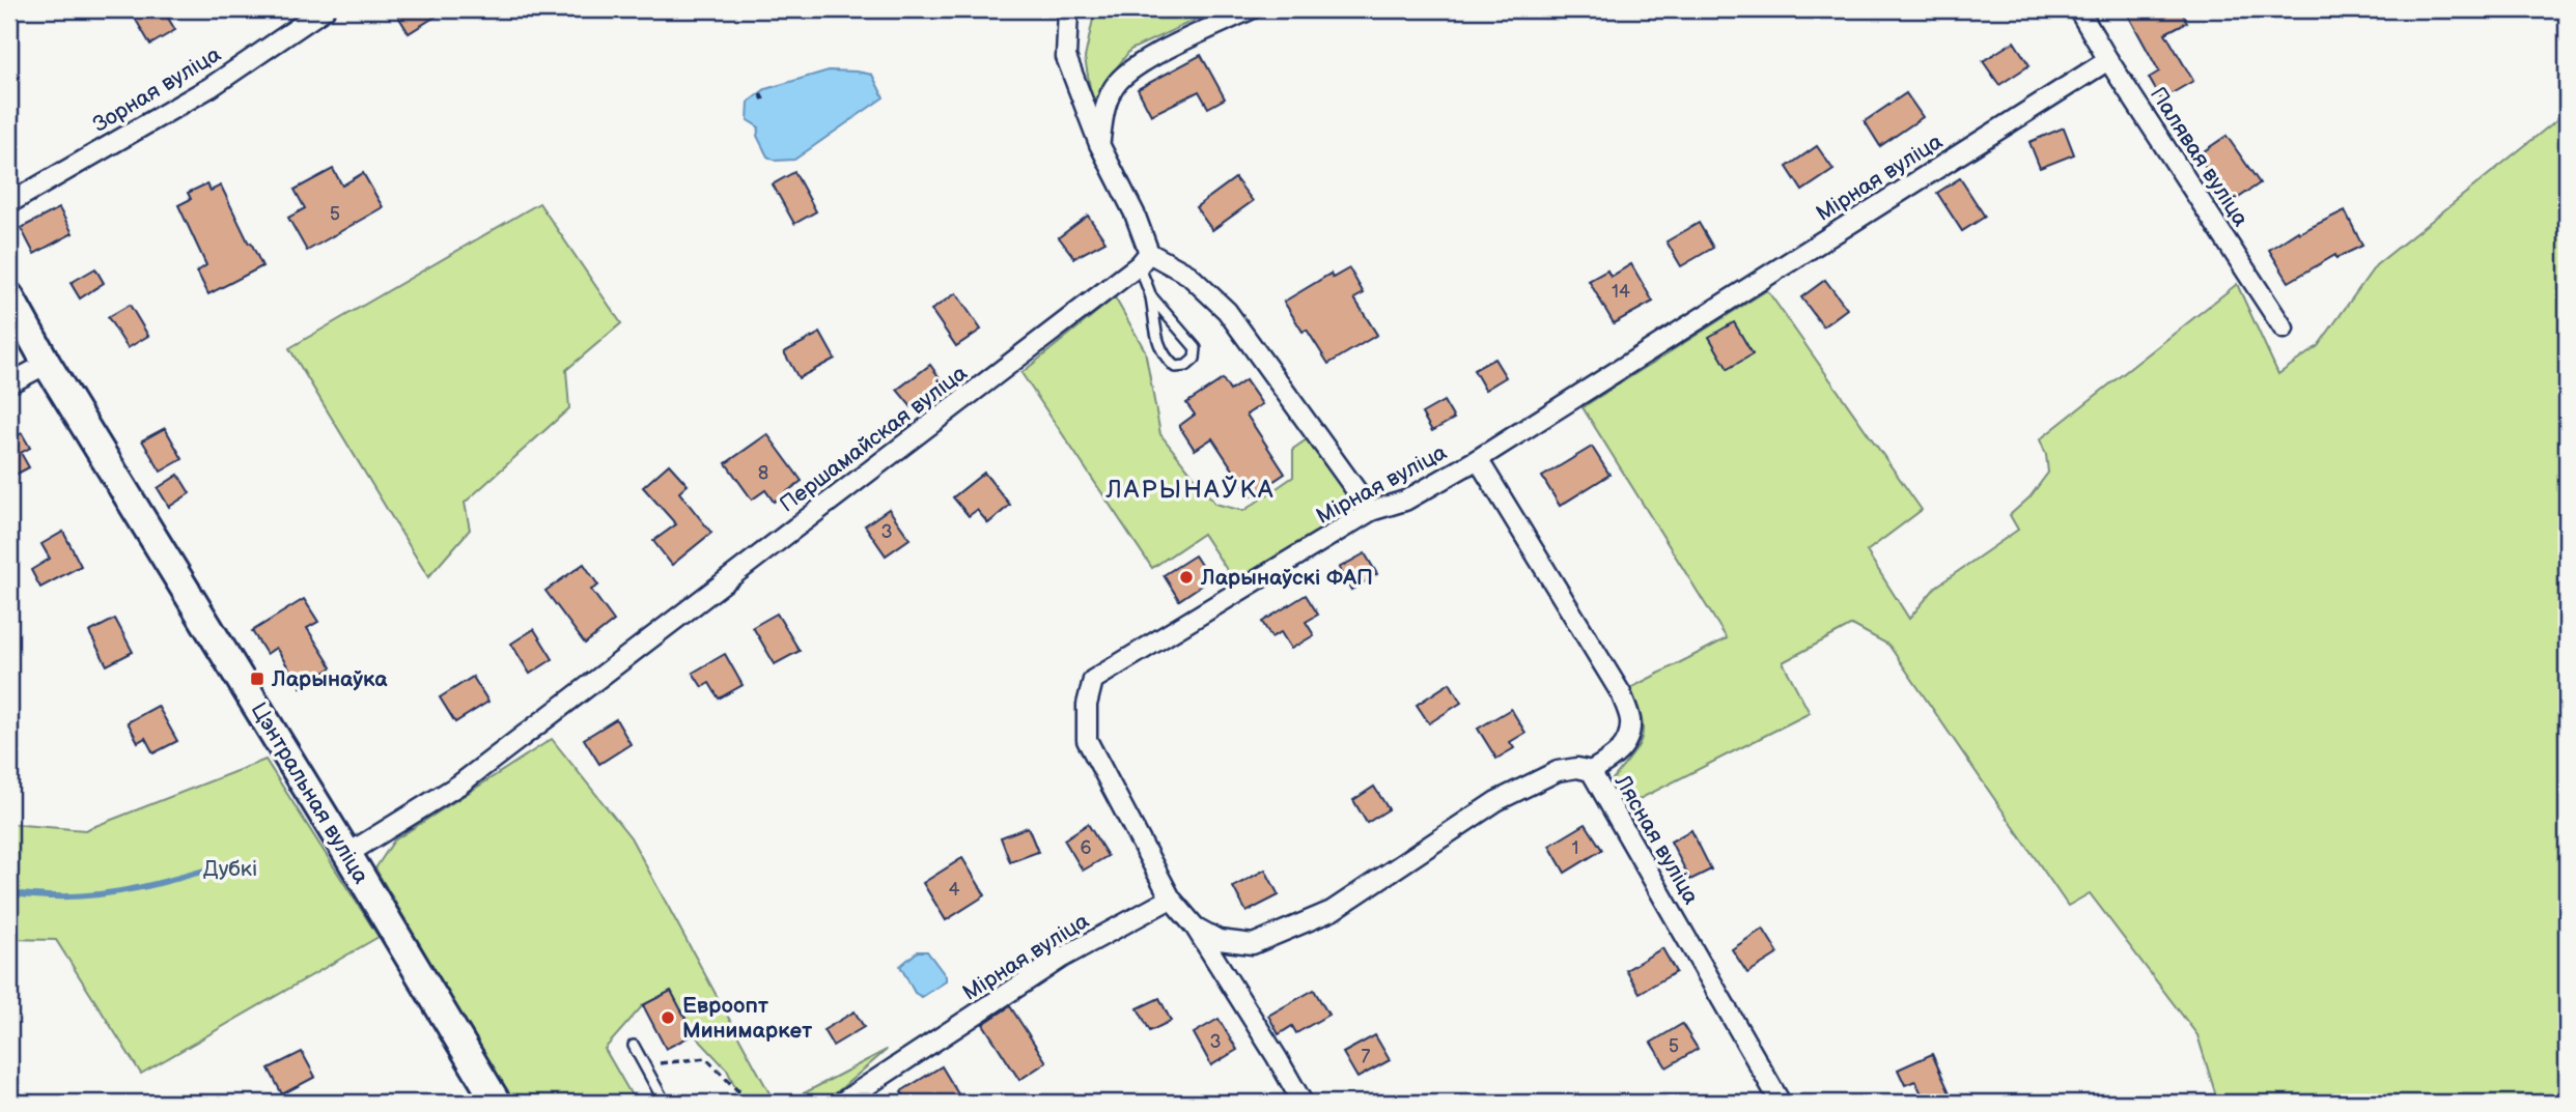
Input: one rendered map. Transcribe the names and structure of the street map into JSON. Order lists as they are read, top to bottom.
{
  "streets": {
    "street": [
      "Зорная вуліца",
      "Палявая вуліца",
      "Мірная вуліца",
      "Першамайская вуліца",
      "Цэнтральная вуліца",
      "Лясная вуліца"
    ]
  },
  "crossings": [
    ["Палявая вуліца", "Мірная вуліца"],
    ["Мірная вуліца", "Лясная вуліца"],
    ["Першамайская вуліца", "Цэнтральная вуліца"]
  ],
  "districts": ["ЛАРЫНАЎКА"],
  "parks": ["Дубкі"],
  "places": {
    "other": ["Ларынаўскі ФАП", "Евроопт Минимаркет"],
    "transit": ["Ларынаўка"]
  },
  "house_numbers": [
    "5",
    "14",
    "8",
    "3",
    "6",
    "1",
    "4",
    "3",
    "5",
    "7"
  ]
}
